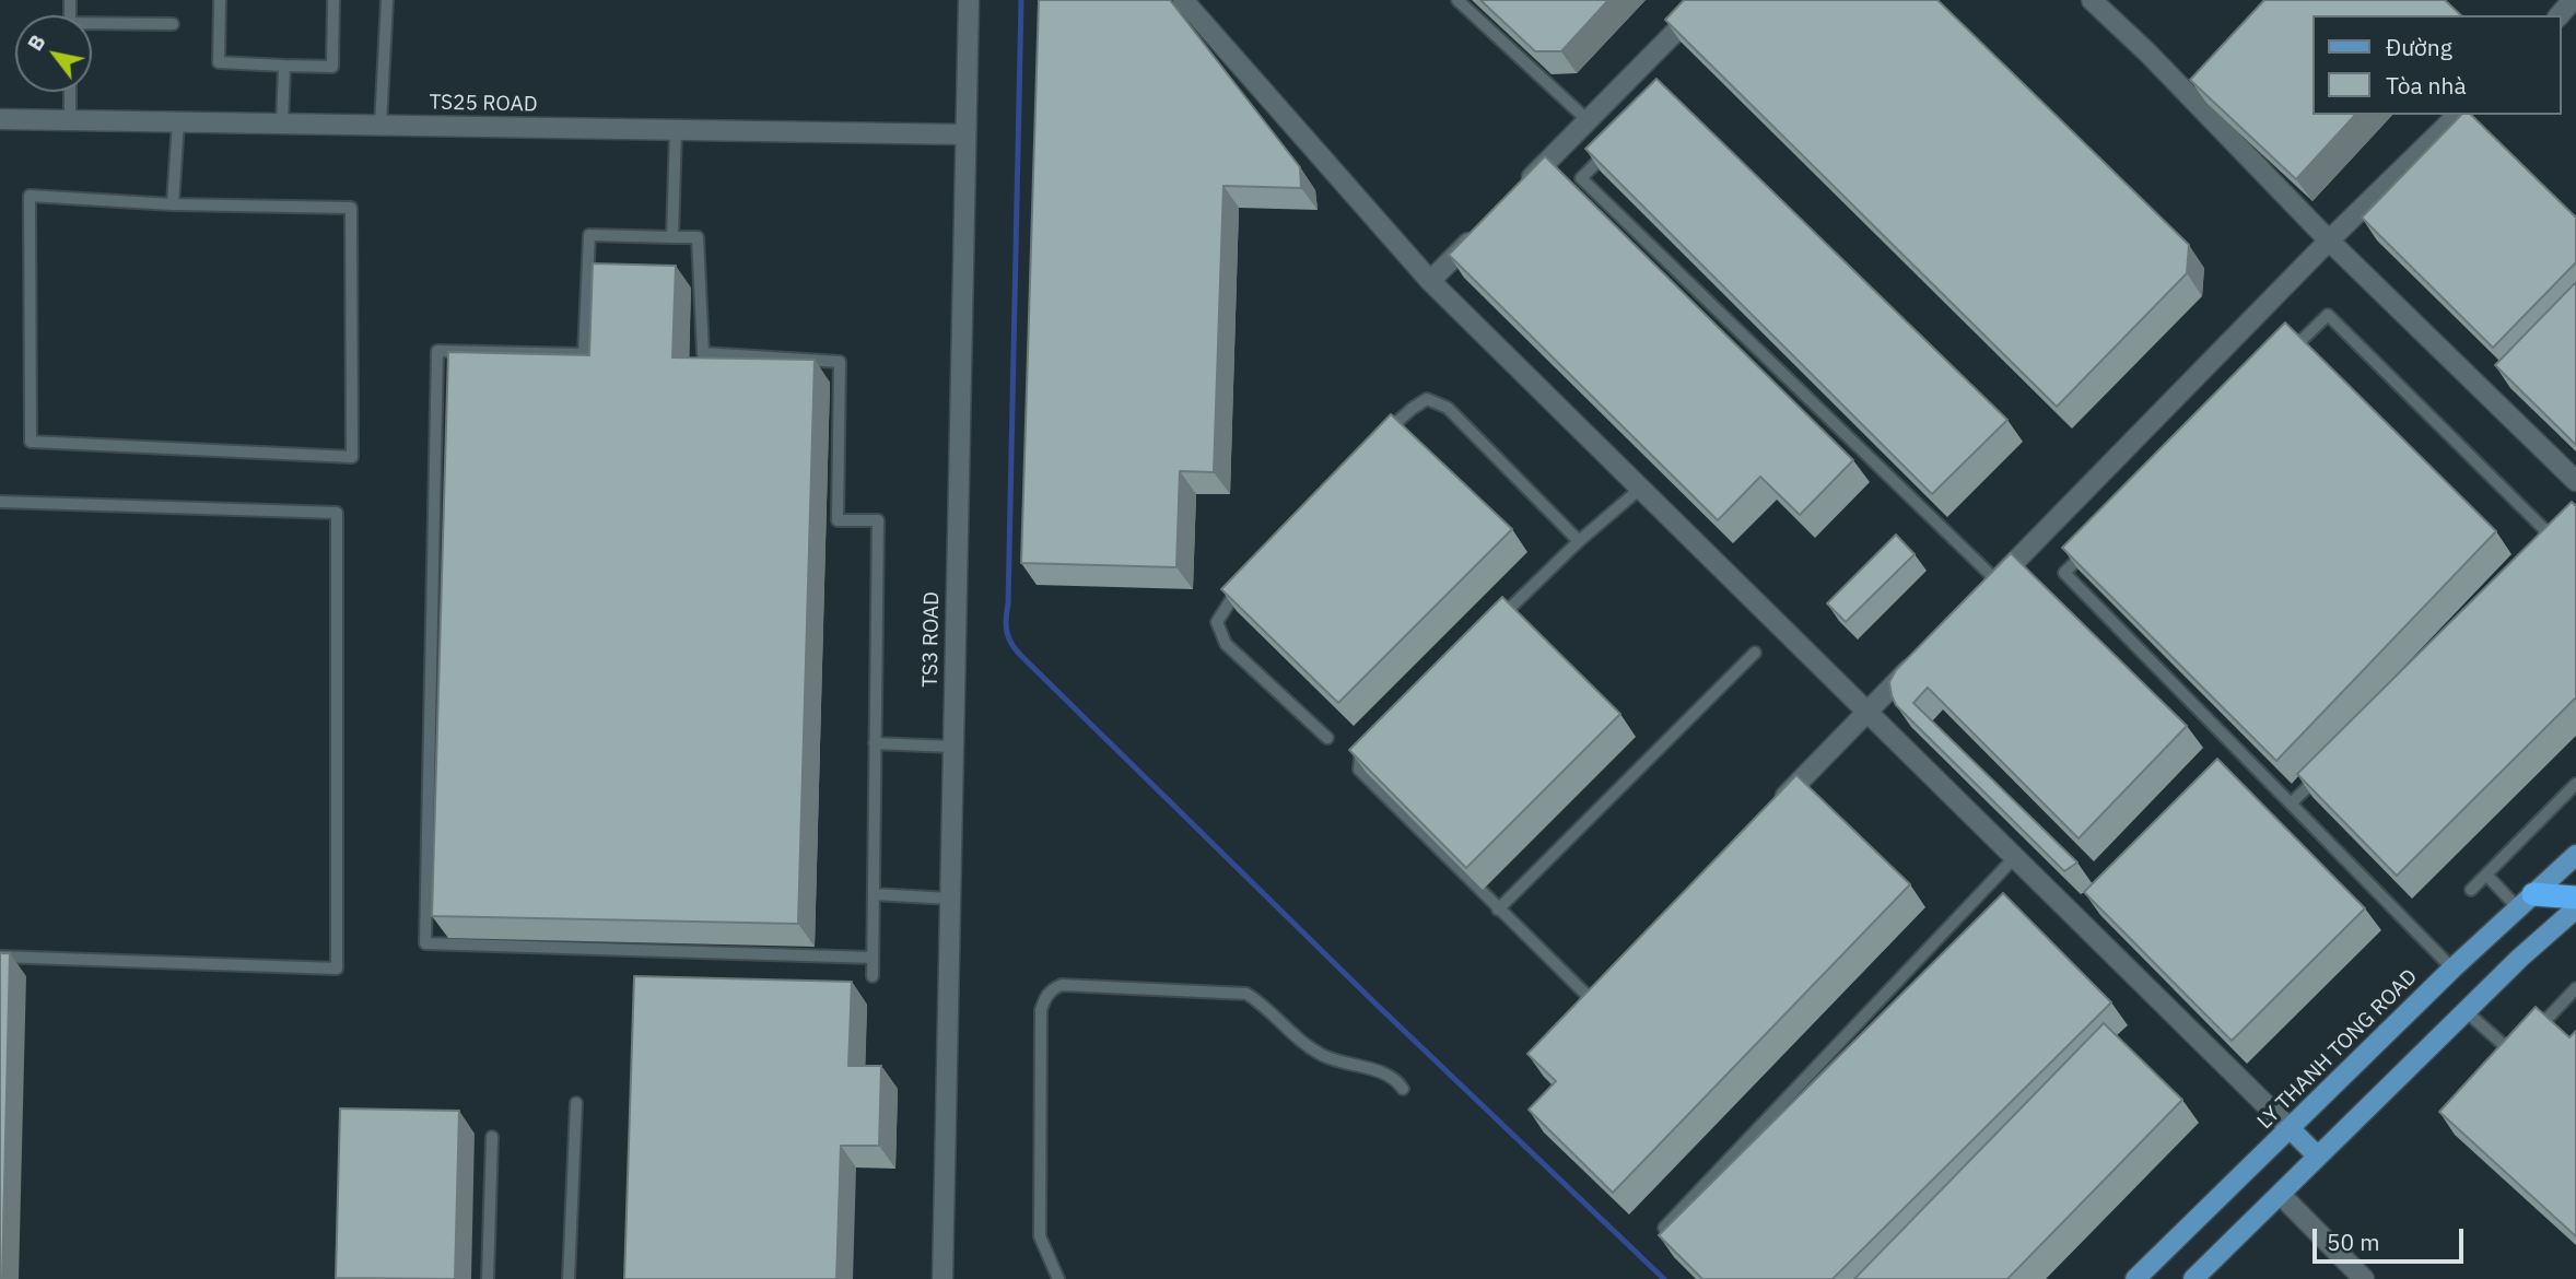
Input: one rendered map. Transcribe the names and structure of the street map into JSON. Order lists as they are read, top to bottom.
{
  "streets": {
    "main road": ["LY THANH TONG ROAD"],
    "street": ["TS25 ROAD", "TS3 ROAD"]
  },
  "crossings": [
    ["TS25 ROAD", "TS3 ROAD"]
  ],
  "legend": ["Đường", "Tòa nhà"],
  "scale_bar": "50 m",
  "north": "top left"
}
